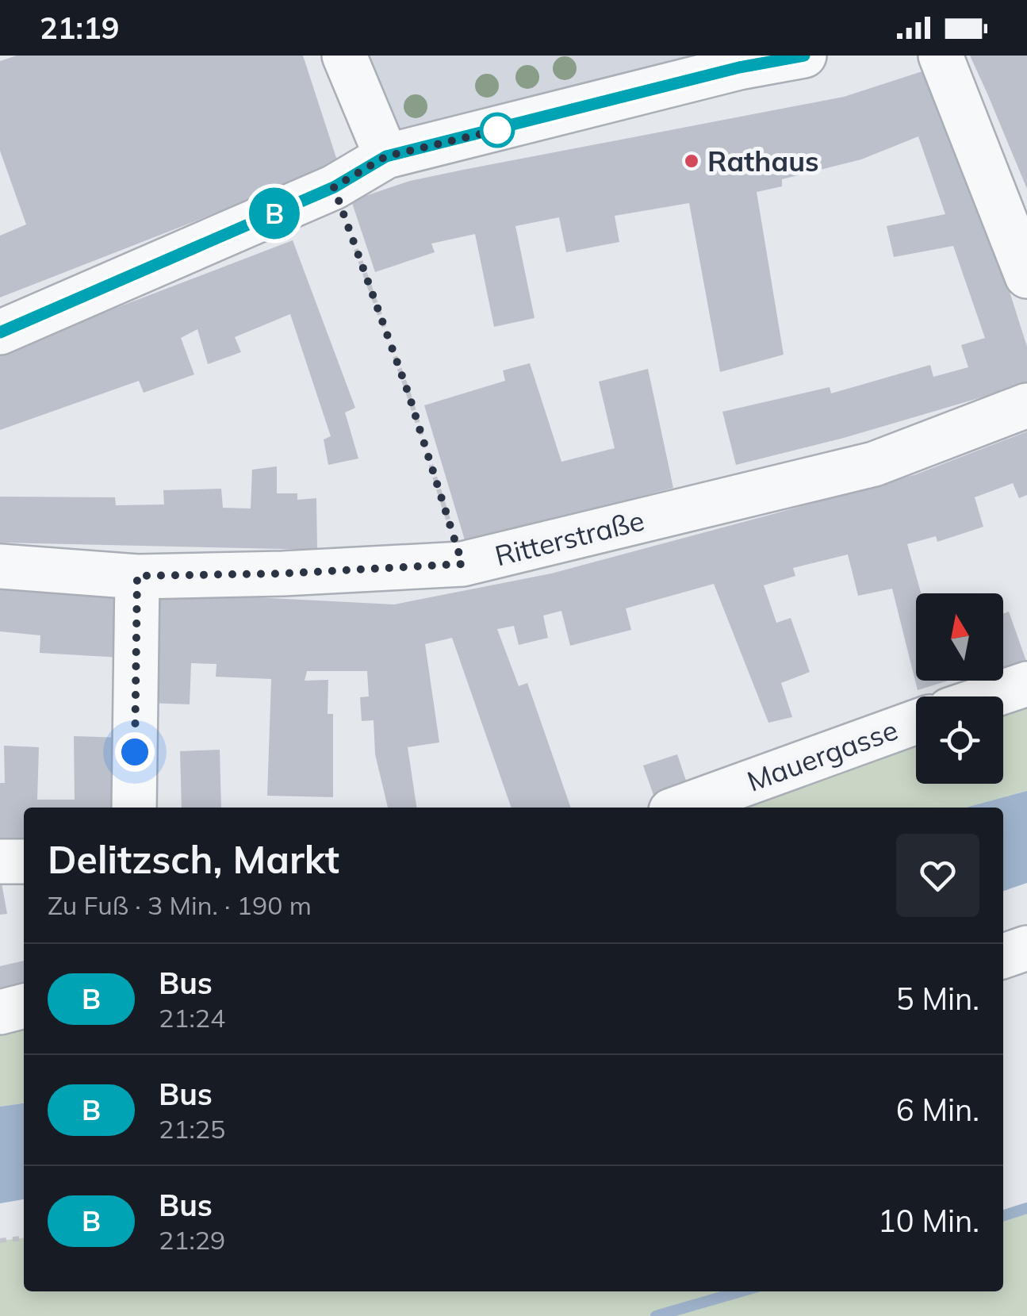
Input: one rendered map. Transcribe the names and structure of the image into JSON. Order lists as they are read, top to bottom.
{
  "streets": {
    "street": ["Ritterstraße", "Mauergasse"]
  },
  "places": ["Rathaus"],
  "lines": ["bus line B"],
  "north": "top",
  "page": {
    "status": "21:19",
    "on_map": "B",
    "heading": ["Delitzsch, Markt", "Zu Fuß · 3 Min. · 190 m"],
    "list": [
      {
        "mark": "B",
        "name": "Bus",
        "note": "21:24",
        "value": "5 Min."
      },
      {
        "mark": "B",
        "name": "Bus",
        "note": "21:25",
        "value": "6 Min."
      },
      {
        "mark": "B",
        "name": "Bus",
        "note": "21:29",
        "value": "10 Min."
      }
    ]
  }
}
